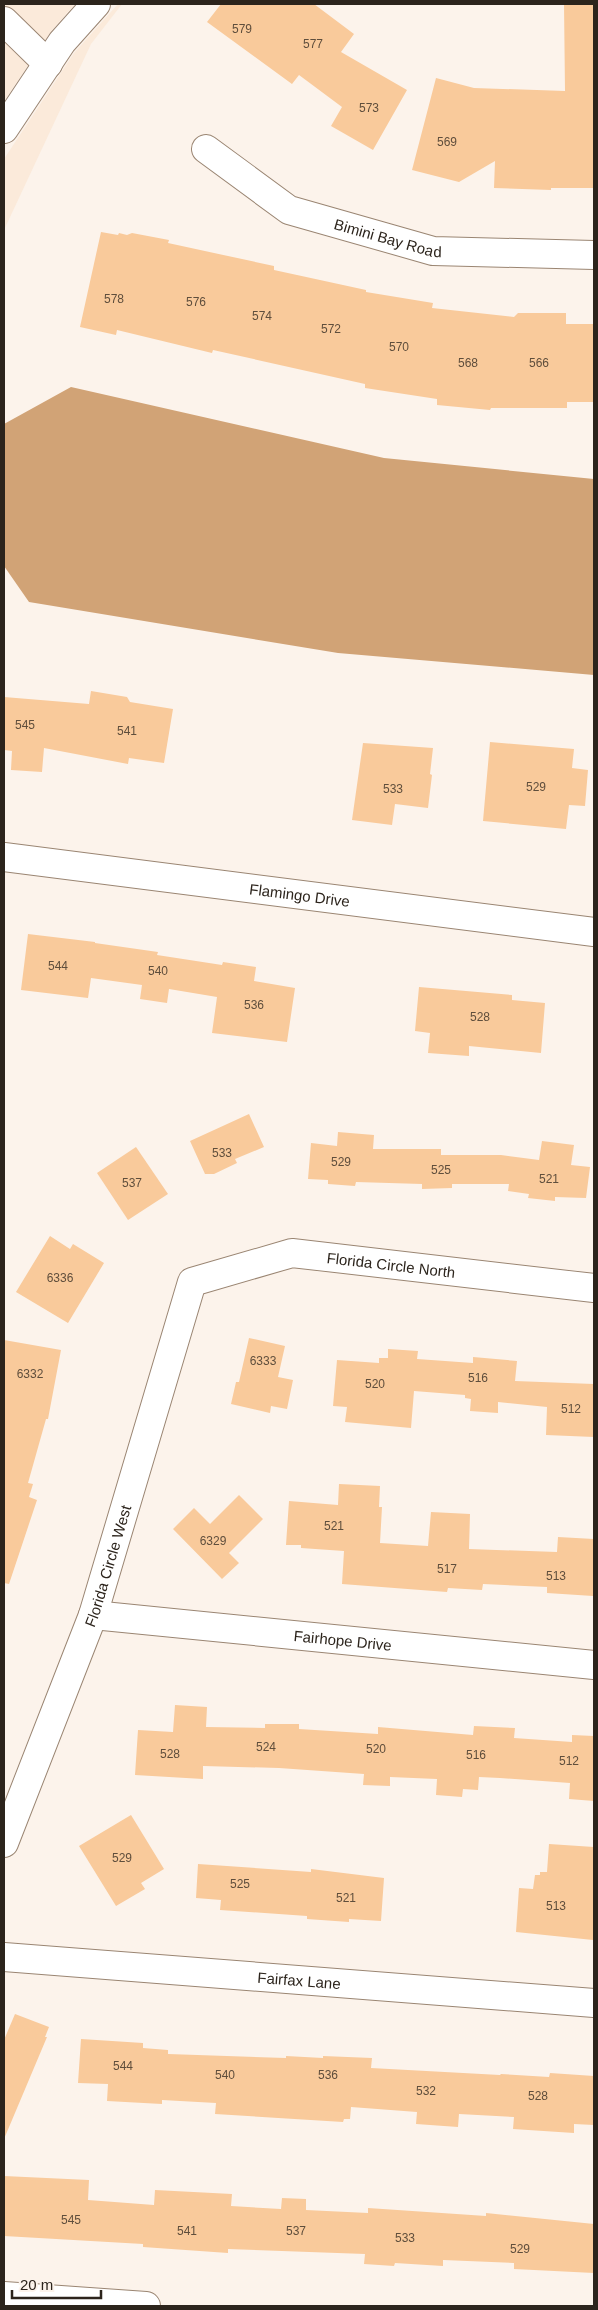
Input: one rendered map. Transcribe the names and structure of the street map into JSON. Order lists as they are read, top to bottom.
{
  "streets": {
    "street": [
      "Bimini Bay Road",
      "Flamingo Drive",
      "Florida Circle North",
      "Florida Circle West",
      "Fairhope Drive",
      "Fairfax Lane"
    ]
  },
  "crossings": [
    ["Florida Circle North", "Florida Circle West"],
    ["Florida Circle West", "Fairhope Drive"]
  ],
  "house_numbers": [
    "579",
    "577",
    "573",
    "569",
    "578",
    "576",
    "574",
    "572",
    "570",
    "568",
    "566",
    "545",
    "541",
    "529",
    "533",
    "544",
    "540",
    "536",
    "528",
    "533",
    "529",
    "525",
    "521",
    "537",
    "6336",
    "6333",
    "6332",
    "516",
    "520",
    "512",
    "521",
    "6329",
    "517",
    "513",
    "524",
    "520",
    "528",
    "516",
    "512",
    "529",
    "525",
    "521",
    "513",
    "544",
    "540",
    "536",
    "532",
    "528",
    "545",
    "541",
    "537",
    "533",
    "529"
  ],
  "scale_bar": "20 m"
}
